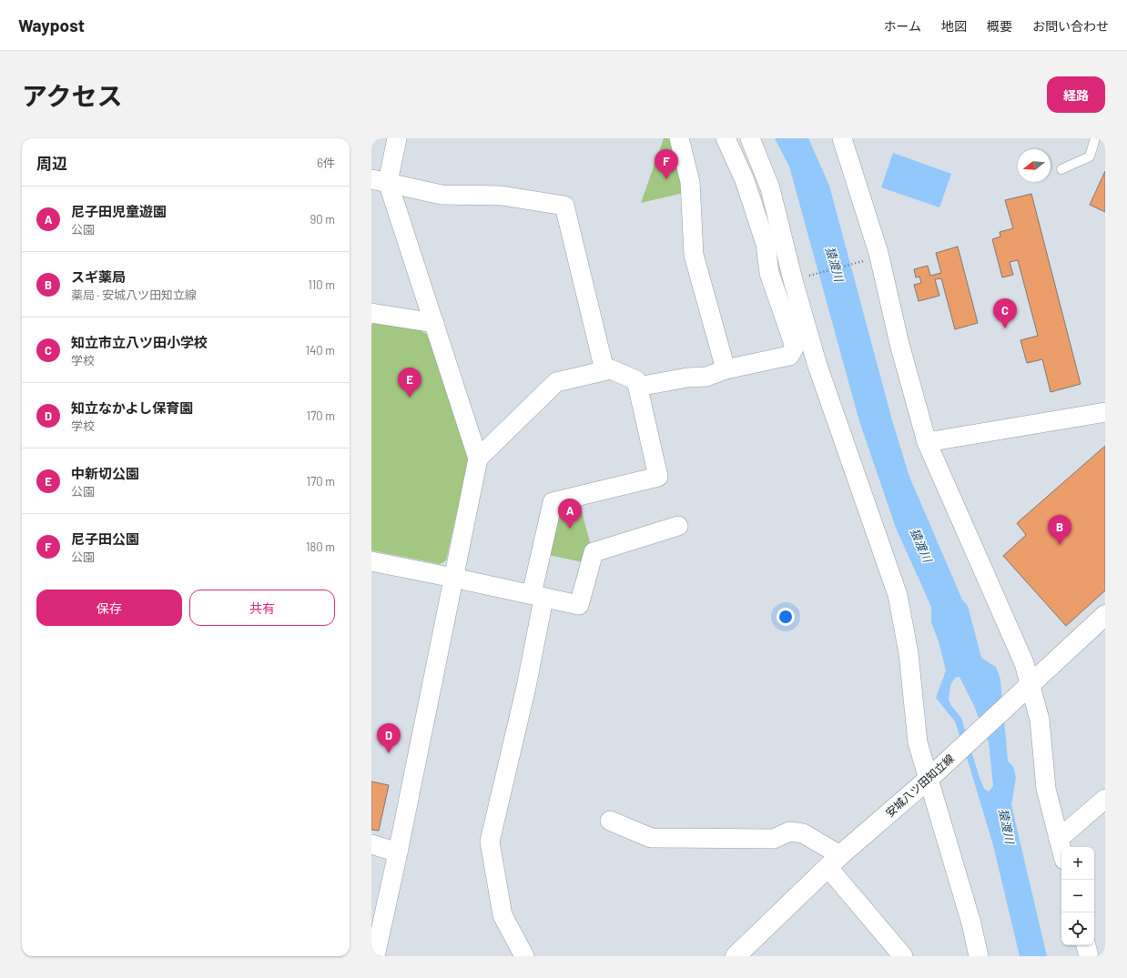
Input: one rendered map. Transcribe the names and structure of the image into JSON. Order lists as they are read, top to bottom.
{
  "streets": {
    "main road": ["安城八ツ田知立線"]
  },
  "water": ["猿渡川"],
  "north": "left",
  "page": {
    "header": "Waypost",
    "nav": [
      "ホーム",
      "地図",
      "概要",
      "お問い合わせ"
    ],
    "title": "アクセス",
    "buttons": [
      "経路",
      ["保存", "共有"]
    ],
    "heading": ["周辺", "6件"],
    "pins": [
      "F",
      "C",
      "E",
      "A",
      "B",
      "D"
    ],
    "list": [
      {
        "mark": "A",
        "name": "尼子田児童遊園",
        "note": "公園",
        "value": "90 m"
      },
      {
        "mark": "B",
        "name": "スギ薬局",
        "note": "薬局 · 安城八ツ田知立線",
        "value": "110 m"
      },
      {
        "mark": "C",
        "name": "知立市立八ツ田小学校",
        "note": "学校",
        "value": "140 m"
      },
      {
        "mark": "D",
        "name": "知立なかよし保育園",
        "note": "学校",
        "value": "170 m"
      },
      {
        "mark": "E",
        "name": "中新切公園",
        "note": "公園",
        "value": "170 m"
      },
      {
        "mark": "F",
        "name": "尼子田公園",
        "note": "公園",
        "value": "180 m"
      }
    ],
    "map_buttons": ["+", "−"]
  }
}
